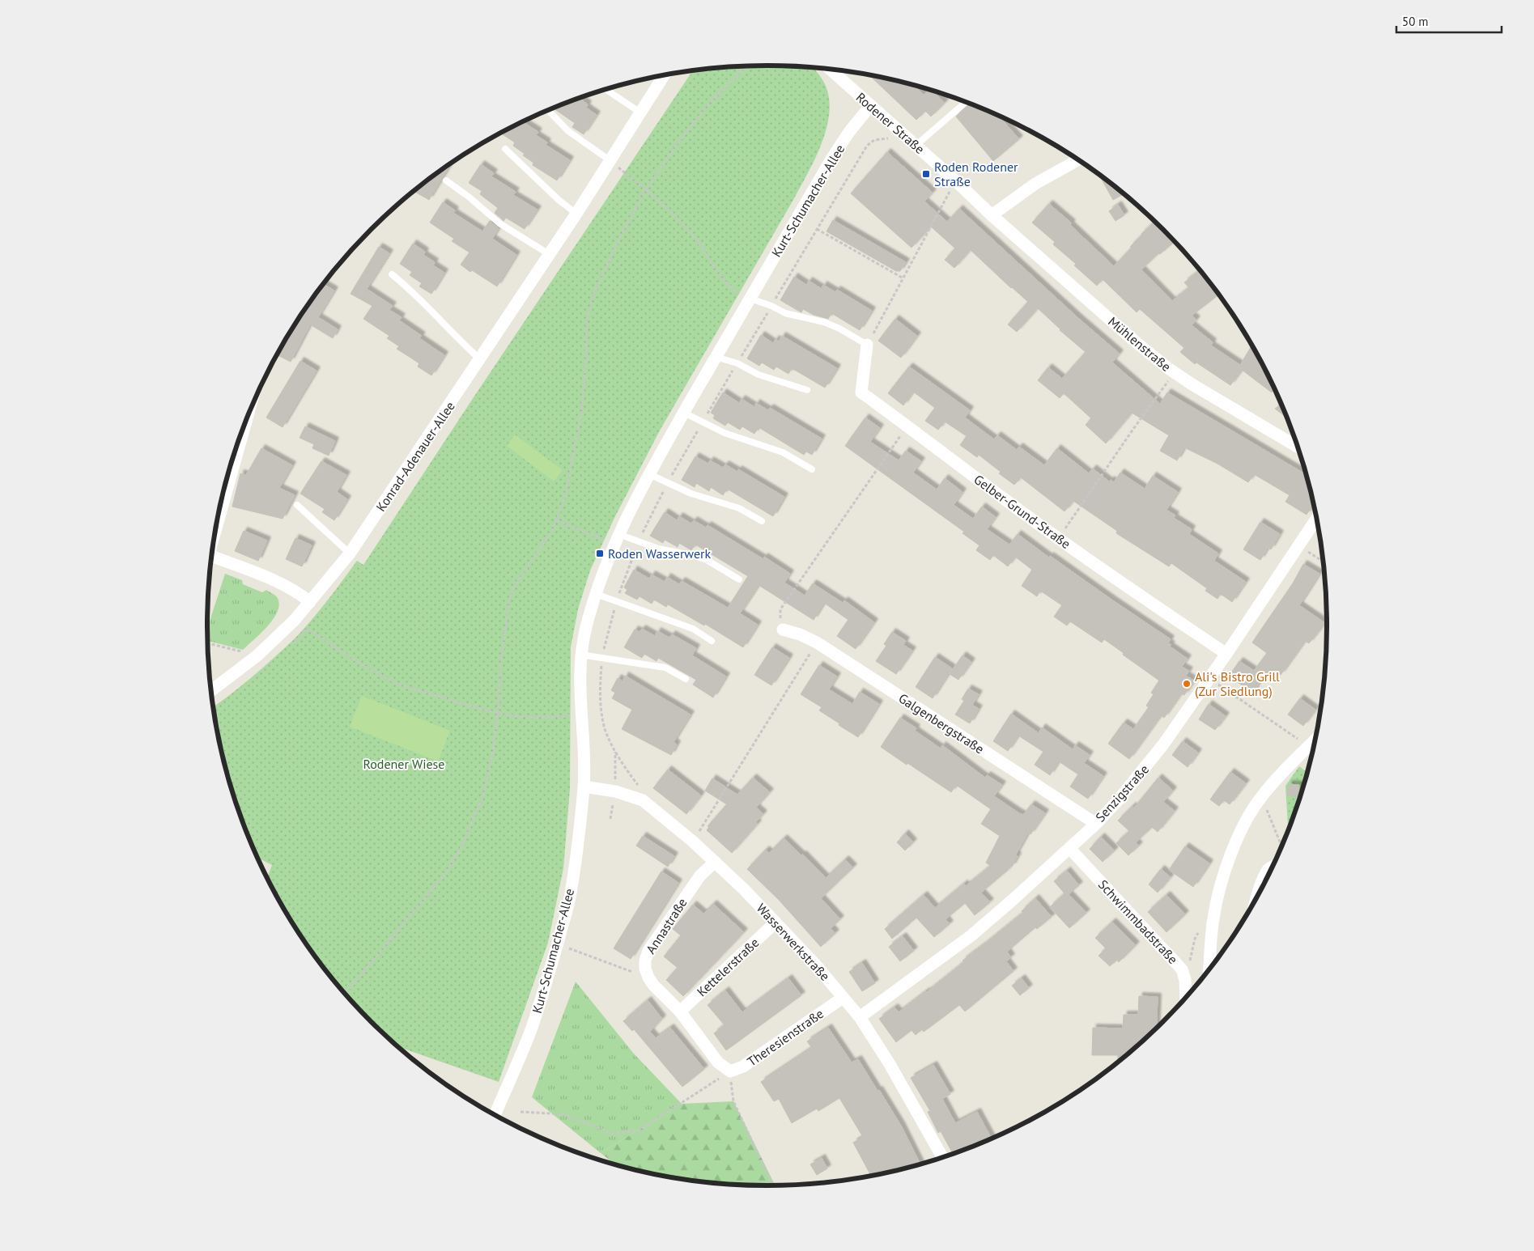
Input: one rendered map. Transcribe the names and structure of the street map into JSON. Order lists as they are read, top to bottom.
{
  "streets": {
    "street": [
      "Rodener Straße",
      "Kurt-Schumacher-Allee",
      "Mühlenstraße",
      "Konrad-Adenauer-Allee",
      "Gelber-Grund-Straße",
      "Galgenbergstraße",
      "Senzigstraße",
      "Schwimmbadstraße",
      "Annastraße",
      "Wasserwerkstraße",
      "Kettelerstraße",
      "Theresienstraße"
    ]
  },
  "crossings": [
    ["Rodener Straße", "Kurt-Schumacher-Allee"],
    ["Rodener Straße", "Mühlenstraße"],
    ["Kurt-Schumacher-Allee", "Wasserwerkstraße"],
    ["Gelber-Grund-Straße", "Senzigstraße"],
    ["Galgenbergstraße", "Senzigstraße"],
    ["Senzigstraße", "Schwimmbadstraße"],
    ["Senzigstraße", "Wasserwerkstraße"],
    ["Annastraße", "Wasserwerkstraße"],
    ["Wasserwerkstraße", "Kettelerstraße"],
    ["Wasserwerkstraße", "Theresienstraße"]
  ],
  "parks": ["Rodener Wiese"],
  "places": {
    "transit": ["Roden Rodener Straße", "Roden Wasserwerk"],
    "other": ["Ali's Bistro Grill (Zur Siedlung)"]
  },
  "scale_bar": "50 m"
}
